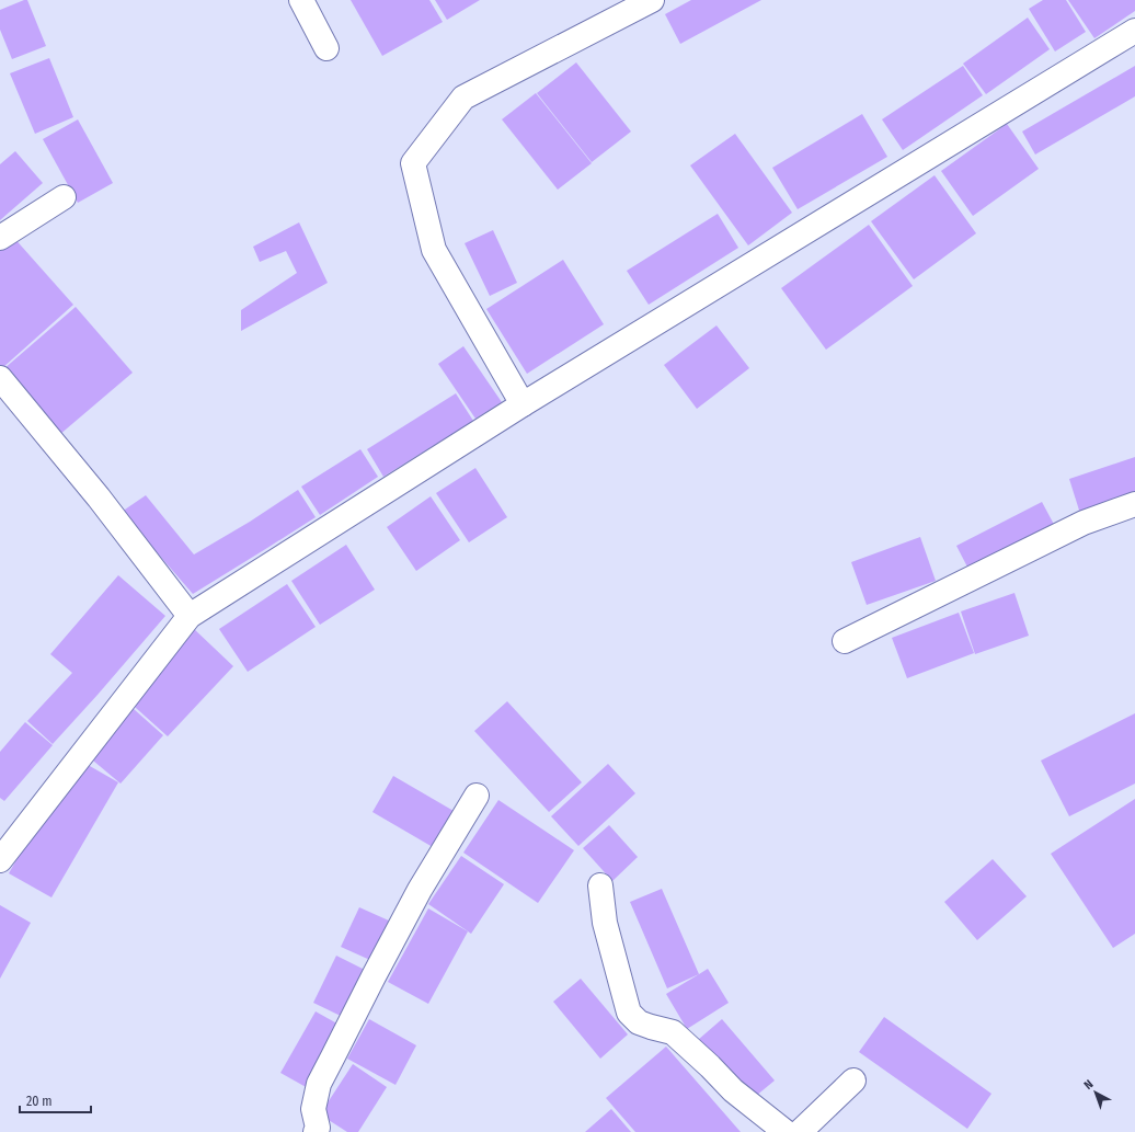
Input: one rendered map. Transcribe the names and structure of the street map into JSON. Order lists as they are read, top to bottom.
{
  "scale_bar": "20 m",
  "north": "top left"
}
